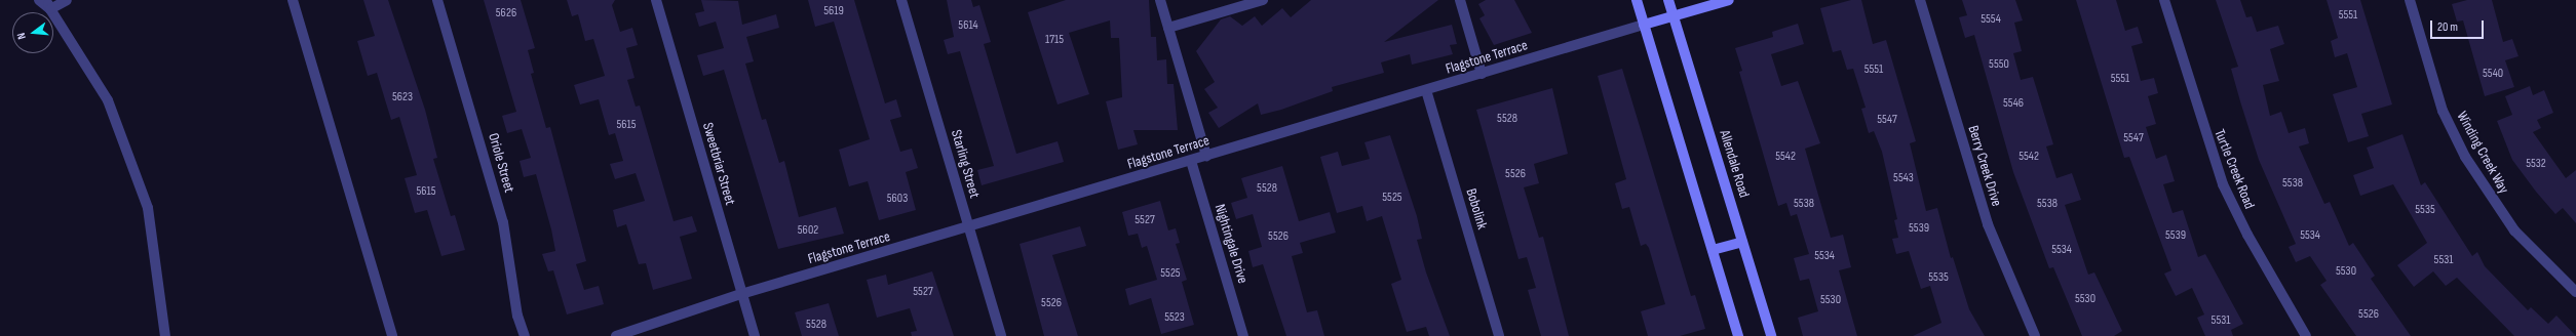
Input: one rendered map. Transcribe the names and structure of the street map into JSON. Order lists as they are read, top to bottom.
{
  "streets": {
    "main road": ["Flagstone Terrace", "Allendale Road"],
    "street": [
      "Winding Creek Way",
      "Oriole Street",
      "Sweetbriar Street",
      "Starling Street",
      "Berry Creek Drive",
      "Turtle Creek Road",
      "Bobolink",
      "Nightingale Drive"
    ]
  },
  "crossings": [
    ["Flagstone Terrace", "Sweetbriar Street"],
    ["Flagstone Terrace", "Starling Street"],
    ["Flagstone Terrace", "Allendale Road"],
    ["Flagstone Terrace", "Bobolink"],
    ["Flagstone Terrace", "Nightingale Drive"]
  ],
  "house_numbers": [
    "5619",
    "5626",
    "5551",
    "5554",
    "5614",
    "1715",
    "5550",
    "5551",
    "5540",
    "5551",
    "5623",
    "5546",
    "5528",
    "5547",
    "5615",
    "5547",
    "5542",
    "5542",
    "5532",
    "5526",
    "5543",
    "5538",
    "5528",
    "5615",
    "5525",
    "5603",
    "5538",
    "5538",
    "5535",
    "5527",
    "5539",
    "5602",
    "5539",
    "5534",
    "5526",
    "5534",
    "5534",
    "5531",
    "5530",
    "5525",
    "5535",
    "5527",
    "5530",
    "5530",
    "5526",
    "5526",
    "5523",
    "5531",
    "5528"
  ],
  "scale_bar": "20 m",
  "north": "left"
}
